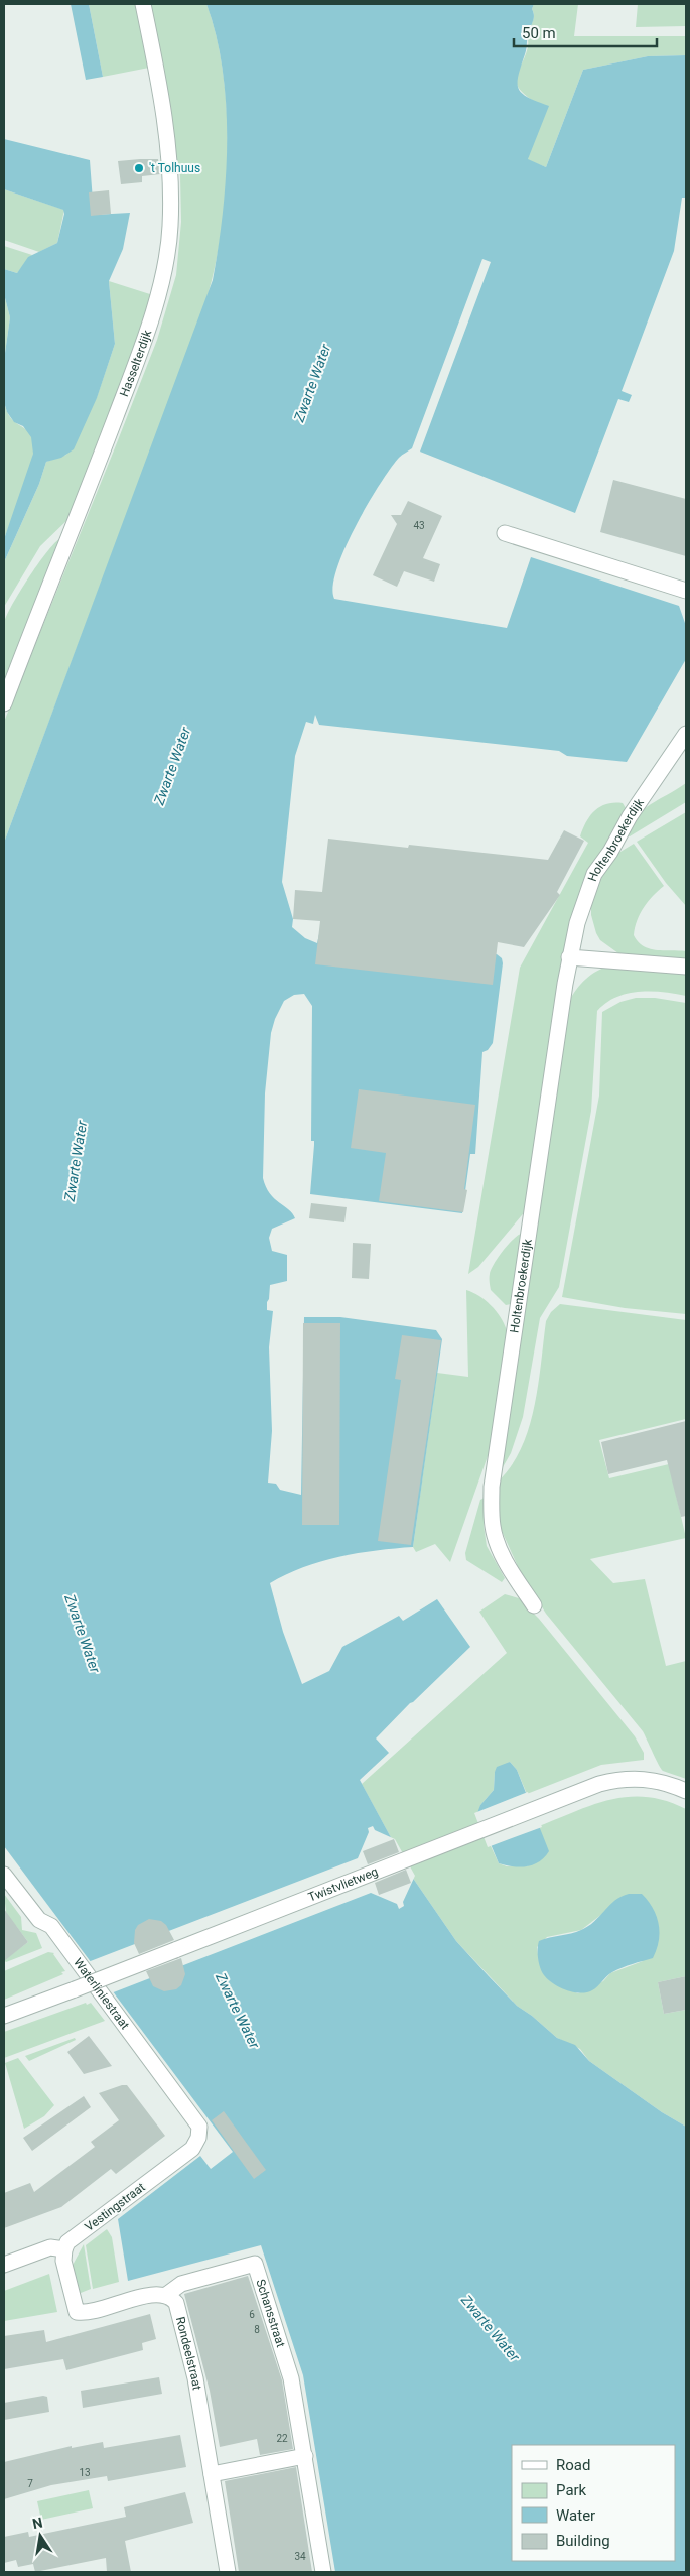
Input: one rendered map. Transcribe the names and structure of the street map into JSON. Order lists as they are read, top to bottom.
{
  "streets": {
    "street": [
      "Hasselterdijk",
      "Holtenbroekerdijk",
      "Twistvlietweg",
      "Waterliniestraat",
      "Vestingstraat",
      "Schansstraat",
      "Rondeelstraat"
    ]
  },
  "crossings": [
    ["Waterliniestraat", "Vestingstraat"],
    ["Schansstraat", "Rondeelstraat"]
  ],
  "water": ["Zwarte Water"],
  "places": ["'t Tolhuus"],
  "house_numbers": [
    "43",
    "6",
    "8",
    "22",
    "13",
    "7",
    "34"
  ],
  "legend": [
    "Road",
    "Park",
    "Water",
    "Building"
  ],
  "scale_bar": "50 m",
  "north": "top"
}
